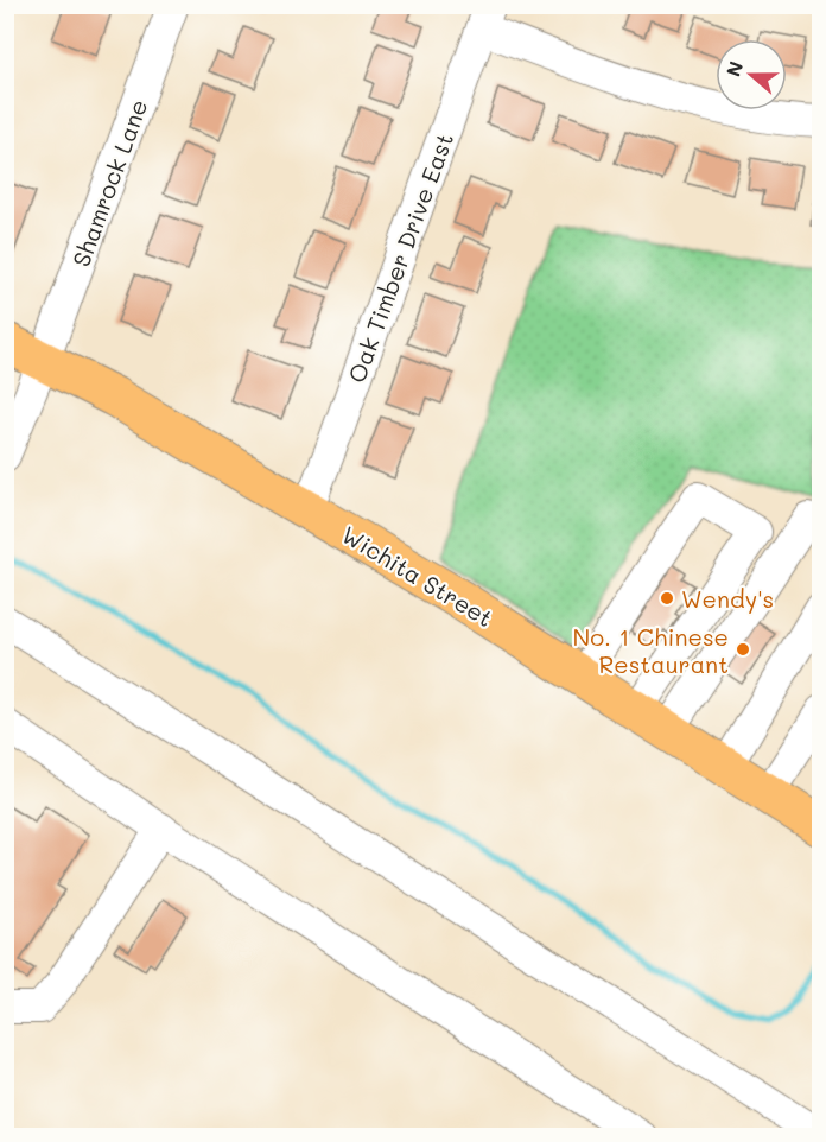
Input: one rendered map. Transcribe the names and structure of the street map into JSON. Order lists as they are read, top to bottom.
{
  "streets": {
    "main road": ["Wichita Street"],
    "street": ["Shamrock Lane", "Oak Timber Drive East"]
  },
  "crossings": [
    ["Shamrock Lane", "Wichita Street"],
    ["Oak Timber Drive East", "Wichita Street"]
  ],
  "places": ["Wendy's", "No. 1 Chinese Restaurant"],
  "north": "left"
}
